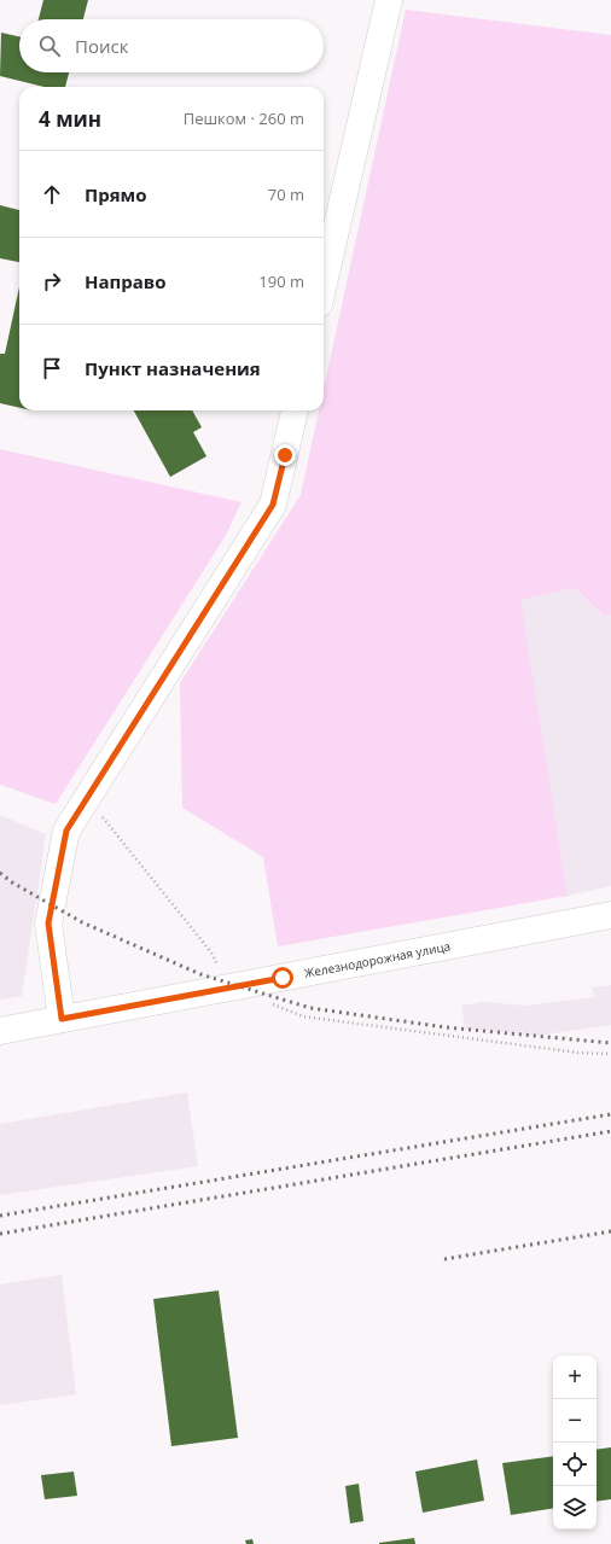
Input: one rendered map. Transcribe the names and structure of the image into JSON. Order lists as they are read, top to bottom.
{
  "streets": {
    "street": ["Железнодорожная улица"]
  },
  "page": {
    "search": "Поиск",
    "heading": ["4 мин", "Пешком · 260 m"],
    "list": [
      ["Прямо", "70 m"],
      ["Направо", "190 m"],
      "Пункт назначения"
    ],
    "map_buttons": ["+", "−"]
  }
}
